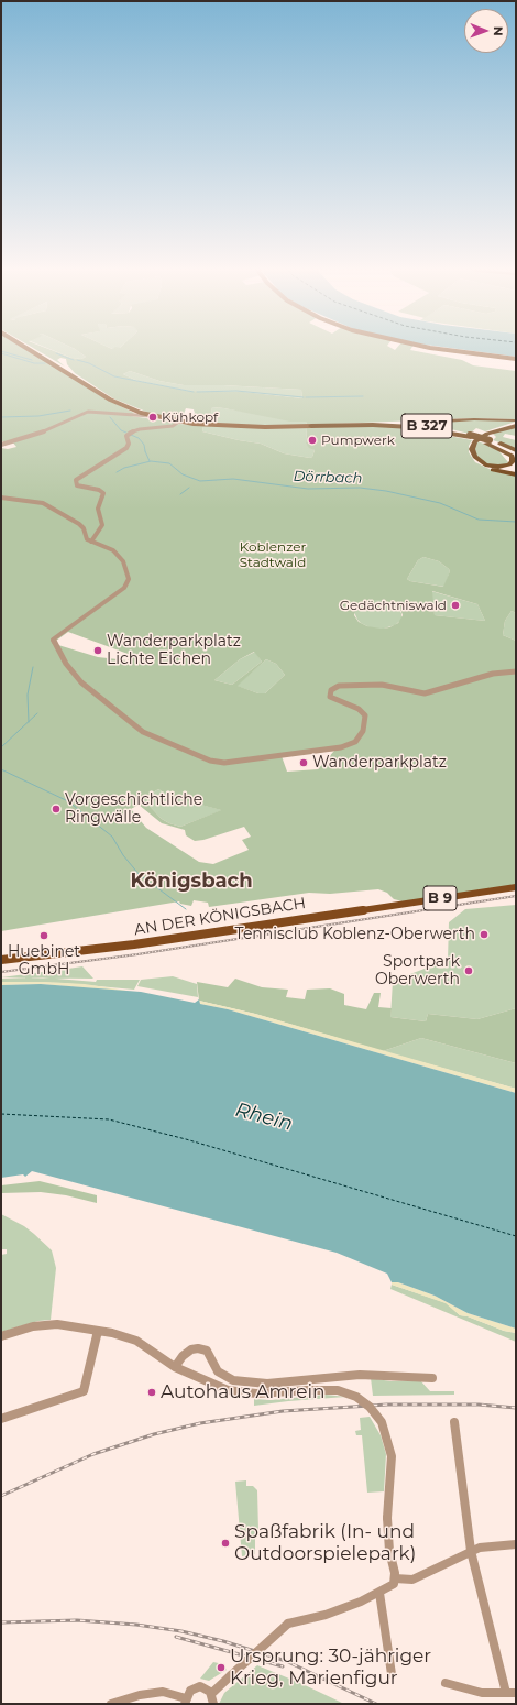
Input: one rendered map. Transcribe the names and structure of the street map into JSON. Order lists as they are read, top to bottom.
{
  "streets": {
    "highway": ["B 327"],
    "main road": ["B 9", "AN DER KÖNIGSBACH"]
  },
  "districts": ["Königsbach"],
  "water": ["Dörrbach", "Rhein"],
  "parks": ["Koblenzer Stadtwald"],
  "places": [
    "Kühkopf",
    "Pumpwerk",
    "Gedächtniswald",
    "Wanderparkplatz Lichte Eichen",
    "Wanderparkplatz",
    "Vorgeschichtliche Ringwälle",
    "Tennisclub Koblenz-Oberwerth",
    "Huebinet GmbH",
    "Sportpark Oberwerth",
    "Autohaus Amrein",
    "Spaßfabrik (In- und Outdoorspielepark)",
    "Ursprung: 30-jähriger Krieg, Marienfigur"
  ],
  "north": "right"
}
